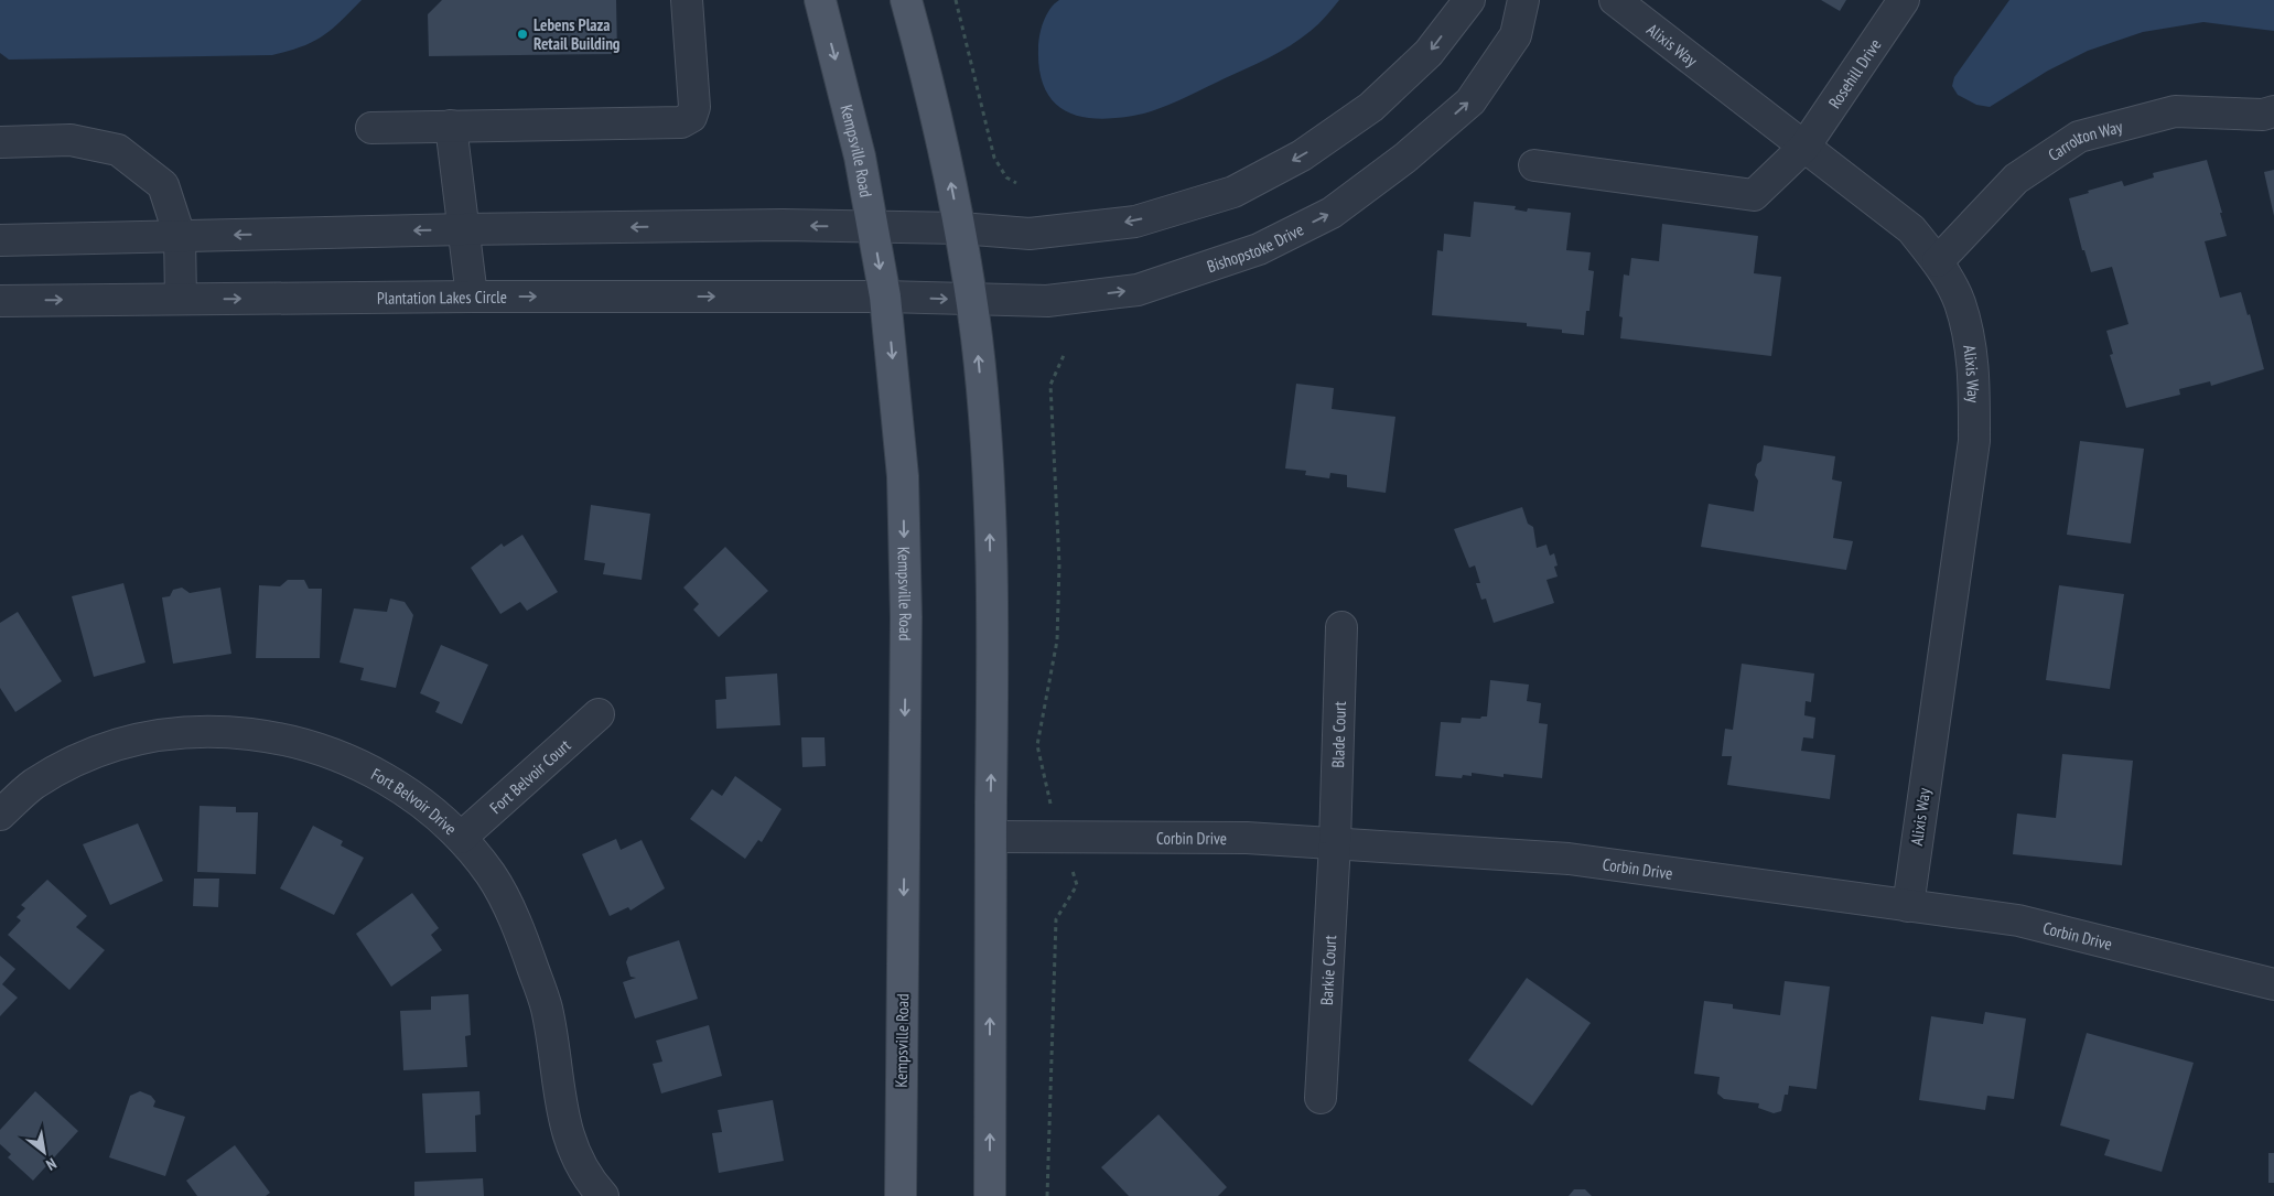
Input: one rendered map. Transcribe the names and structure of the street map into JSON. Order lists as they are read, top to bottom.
{
  "streets": {
    "main road": ["Kempsville Road"],
    "street": [
      "Alixis Way",
      "Rosehill Drive",
      "Carrolton Way",
      "Bishopstoke Drive",
      "Plantation Lakes Circle",
      "Blade Court",
      "Fort Belvoir Court",
      "Fort Belvoir Drive",
      "Corbin Drive",
      "Barkie Court"
    ]
  },
  "crossings": [
    ["Alixis Way", "Rosehill Drive"],
    ["Alixis Way", "Carrolton Way"],
    ["Alixis Way", "Corbin Drive"],
    ["Kempsville Road", "Bishopstoke Drive"],
    ["Kempsville Road", "Plantation Lakes Circle"],
    ["Bishopstoke Drive", "Plantation Lakes Circle"],
    ["Blade Court", "Corbin Drive"],
    ["Blade Court", "Barkie Court"],
    ["Fort Belvoir Court", "Fort Belvoir Drive"],
    ["Corbin Drive", "Barkie Court"]
  ],
  "places": ["Lebens Plaza Retail Building"],
  "north": "bottom right"
}
